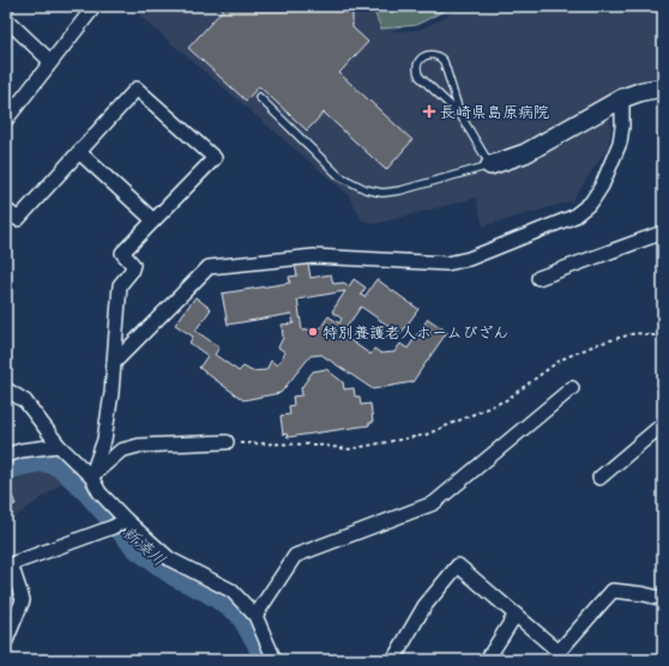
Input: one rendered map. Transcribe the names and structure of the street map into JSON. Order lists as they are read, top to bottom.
{
  "water": ["新湊川"],
  "places": {
    "health": ["長崎県島原病院"],
    "other": ["特別養護老人ホームびざん"]
  }
}
